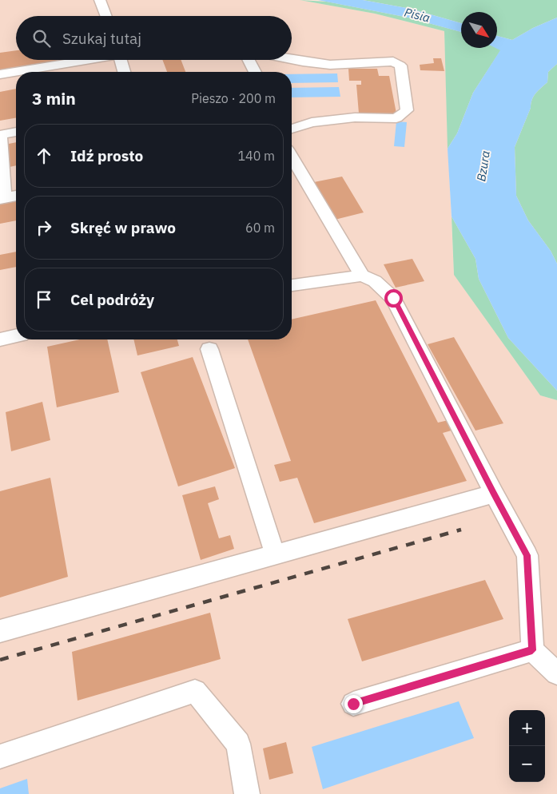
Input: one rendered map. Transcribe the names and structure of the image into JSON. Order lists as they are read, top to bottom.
{
  "water": ["Pisia", "Bzura"],
  "north": "bottom right",
  "page": {
    "search": "Szukaj tutaj",
    "heading": ["3 min", "Pieszo · 200 m"],
    "list": [
      ["Idź prosto", "140 m"],
      ["Skręć w prawo", "60 m"],
      "Cel podróży"
    ],
    "map_buttons": ["+", "−"]
  }
}
